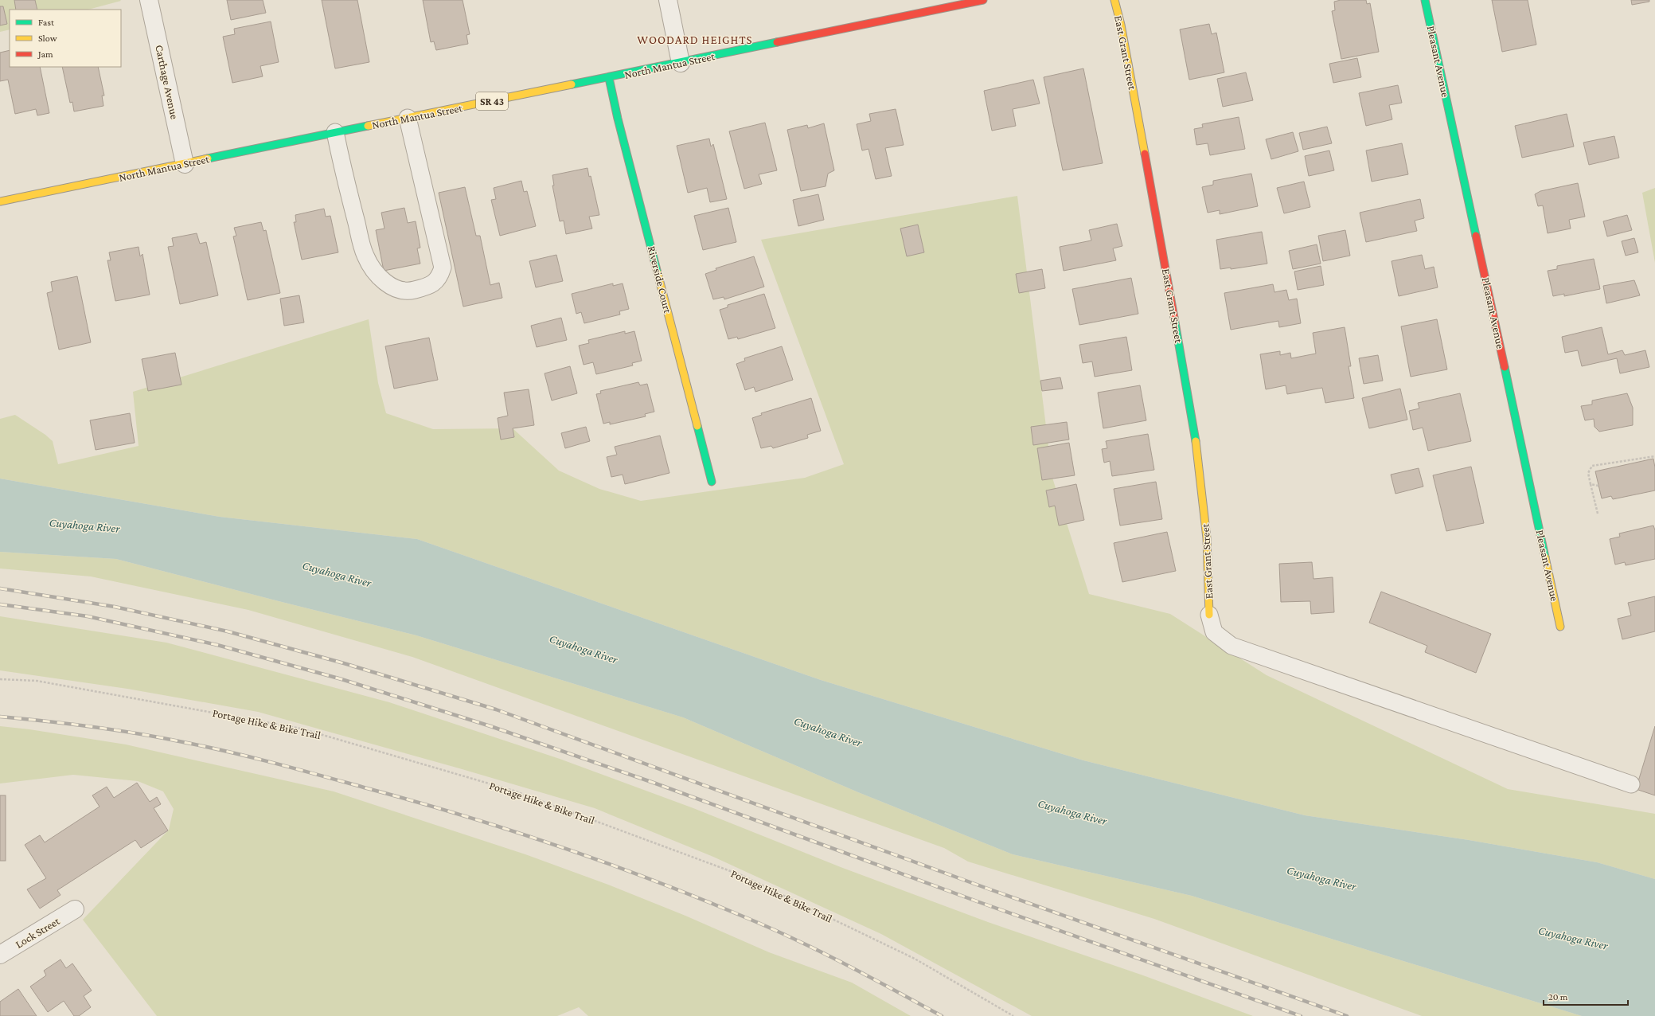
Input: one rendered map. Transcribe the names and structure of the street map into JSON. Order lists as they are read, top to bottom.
{
  "streets": {
    "street": [
      "East Grant Street",
      "Pleasant Avenue",
      "North Mantua Street",
      "Carthage Avenue",
      "SR 43",
      "Riverside Court",
      "Lock Street"
    ],
    "path": ["Portage Hike & Bike Trail"]
  },
  "crossings": [
    ["North Mantua Street", "Carthage Avenue"],
    ["North Mantua Street", "Riverside Court"]
  ],
  "districts": ["WOODARD HEIGHTS"],
  "water": ["Cuyahoga River"],
  "legend": ["Fast", "Slow", "Jam"],
  "scale_bar": "20 m"
}
